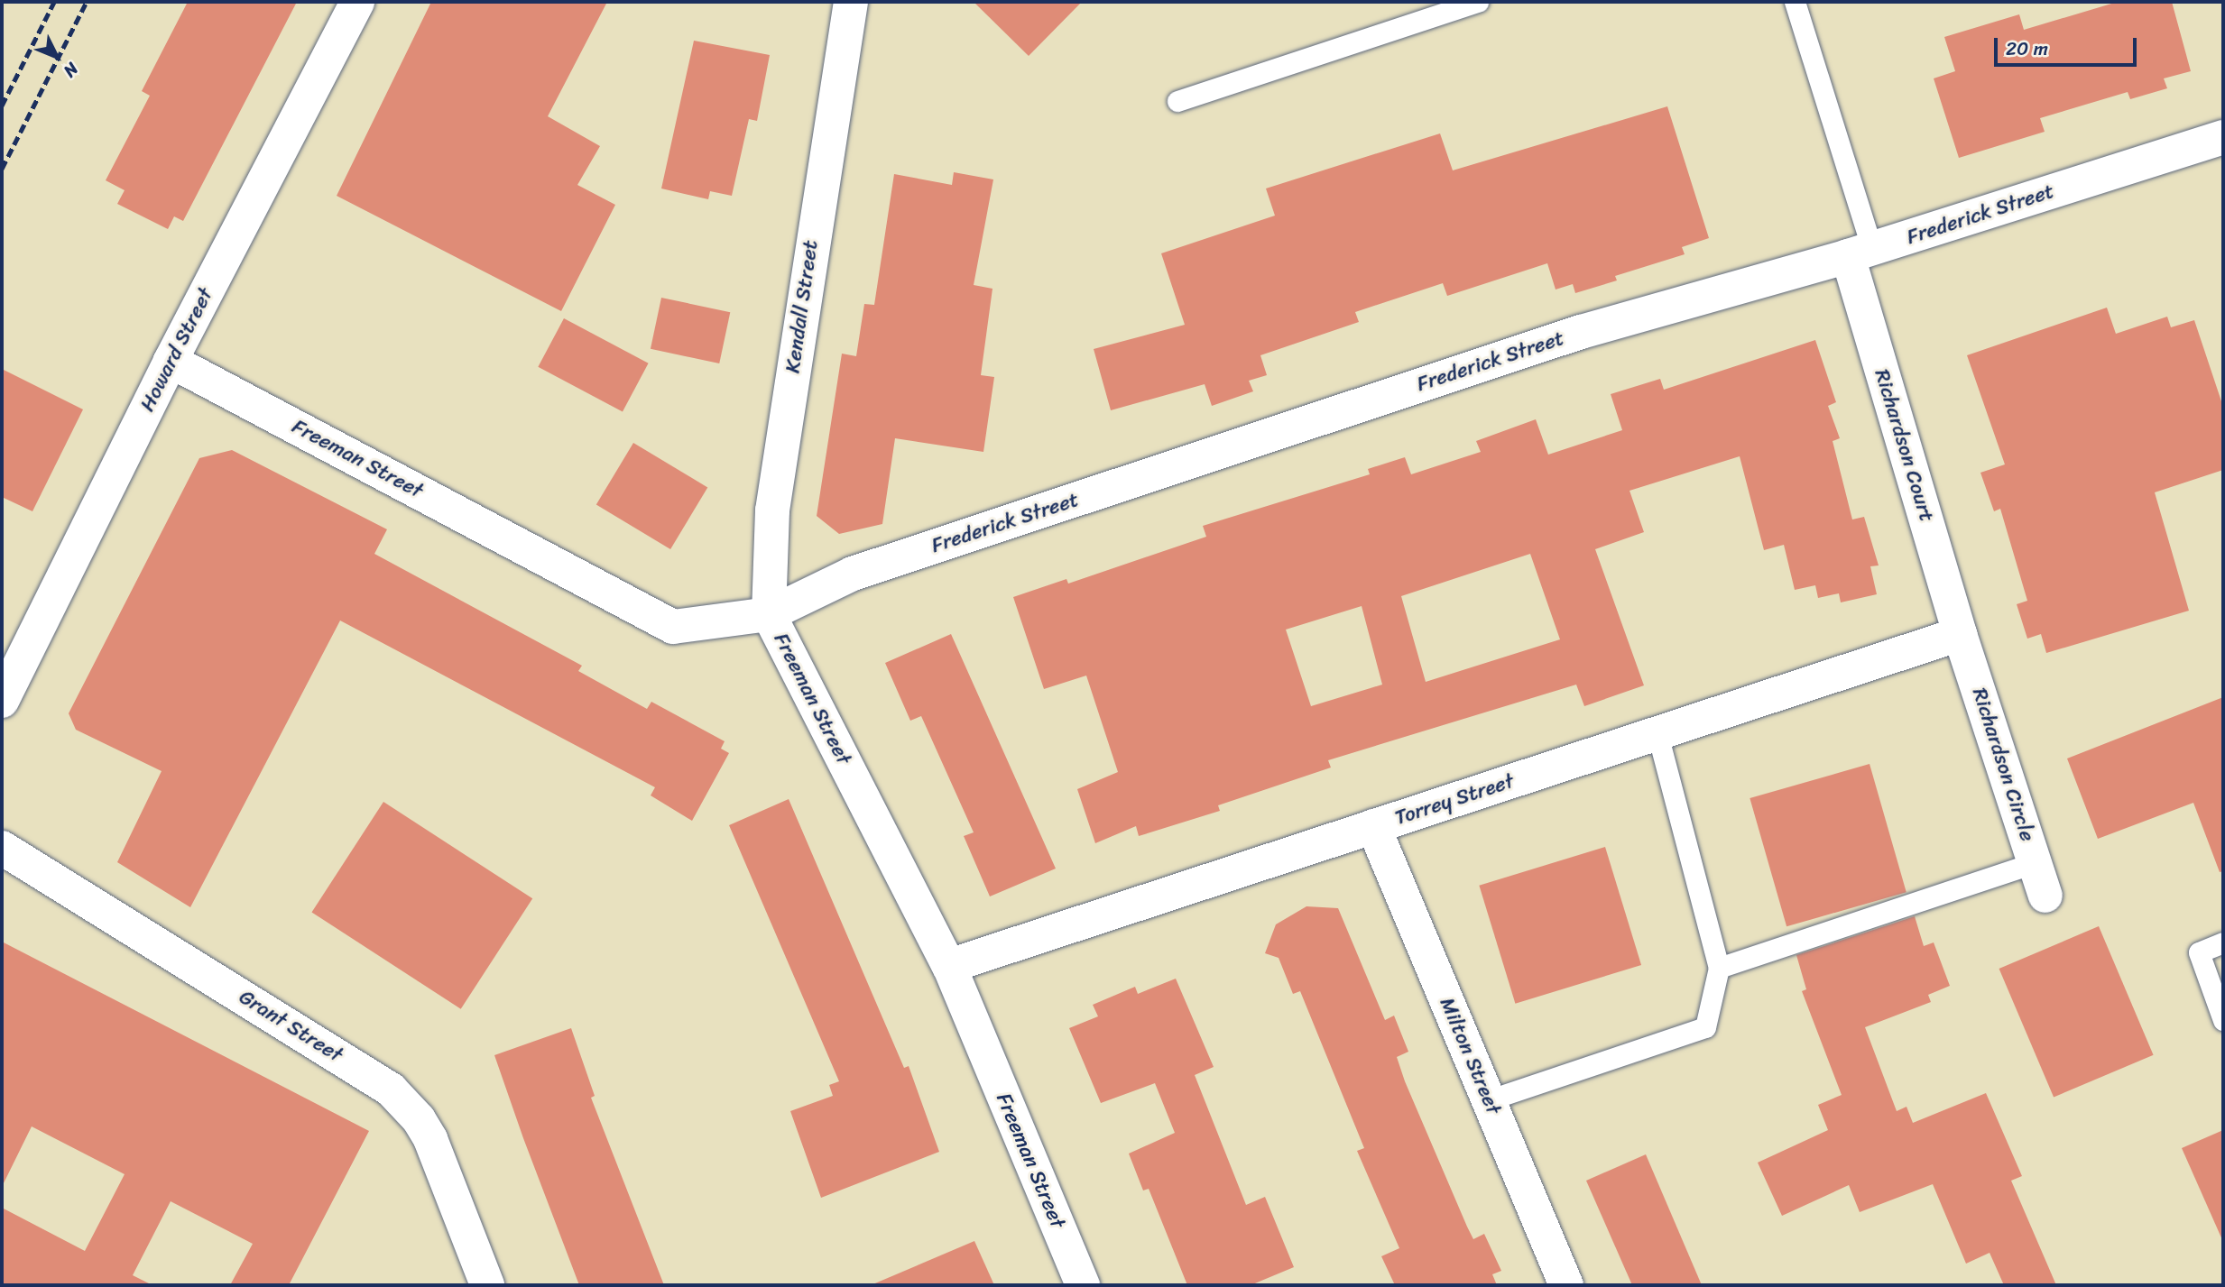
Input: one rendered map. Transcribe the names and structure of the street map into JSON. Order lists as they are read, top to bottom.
{
  "streets": {
    "street": [
      "Frederick Street",
      "Kendall Street",
      "Howard Street",
      "Richardson Court",
      "Freeman Street",
      "Richardson Circle",
      "Torrey Street",
      "Grant Street",
      "Milton Street"
    ]
  },
  "crossings": [
    ["Frederick Street", "Kendall Street"],
    ["Frederick Street", "Richardson Court"],
    ["Frederick Street", "Freeman Street"],
    ["Kendall Street", "Freeman Street"],
    ["Howard Street", "Freeman Street"],
    ["Richardson Court", "Richardson Circle"],
    ["Richardson Court", "Torrey Street"],
    ["Freeman Street", "Torrey Street"],
    ["Richardson Circle", "Torrey Street"],
    ["Torrey Street", "Milton Street"]
  ],
  "scale_bar": "20 m",
  "north": "bottom right"
}
